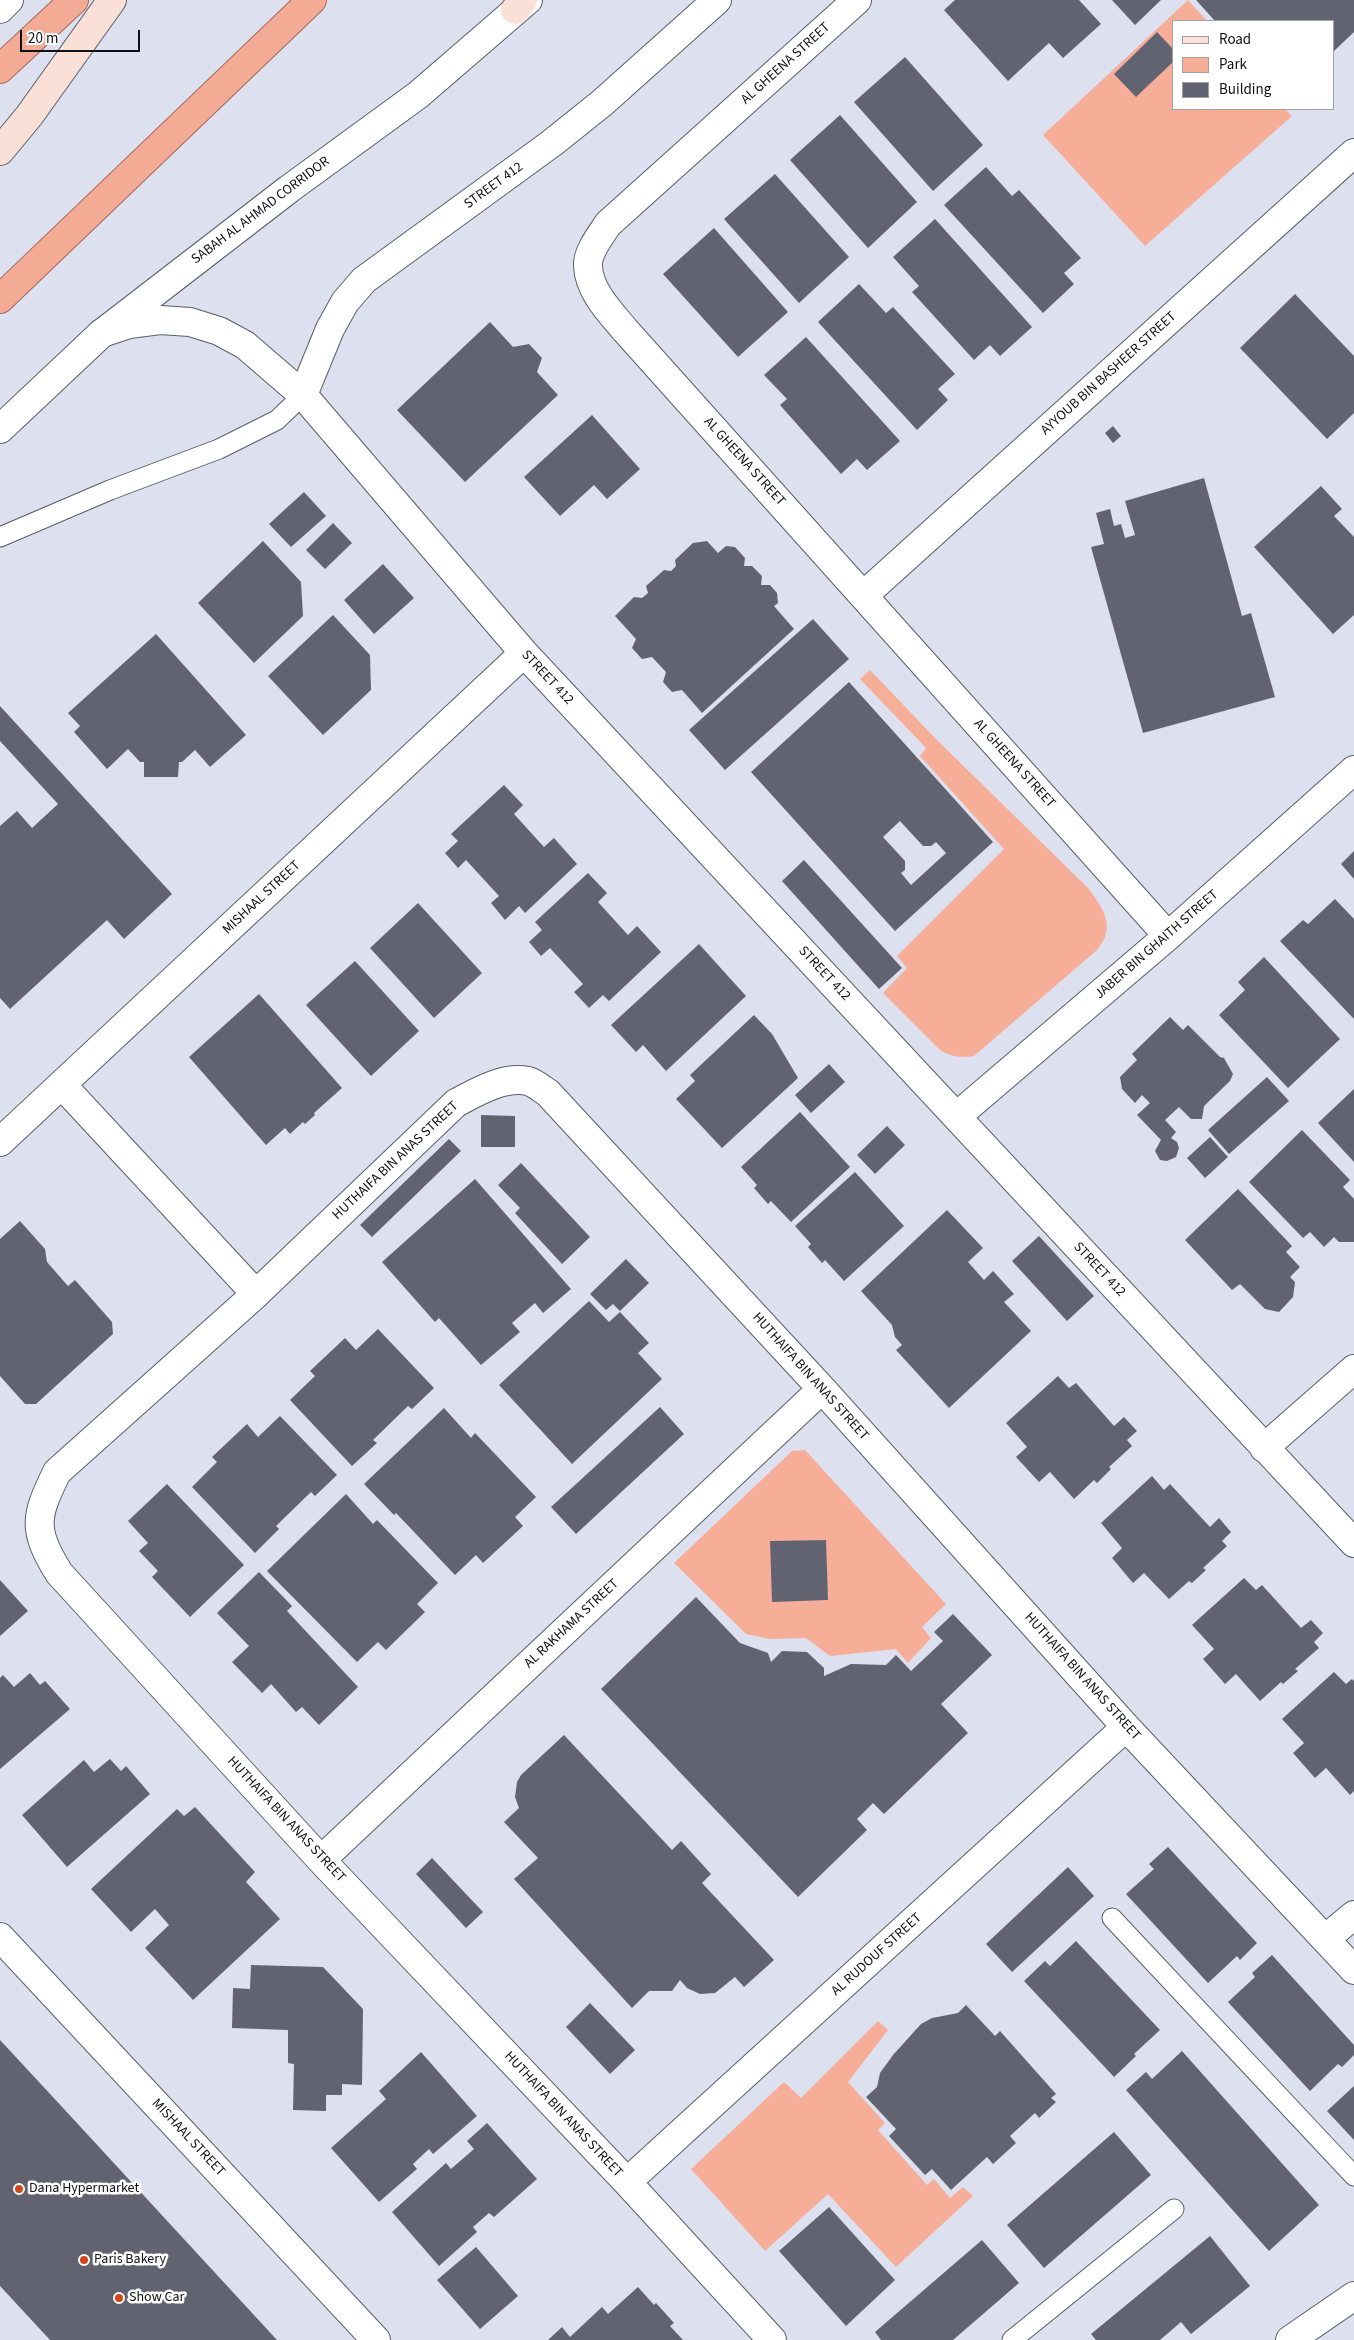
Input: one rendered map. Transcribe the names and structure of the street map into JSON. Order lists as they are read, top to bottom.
{
  "streets": {
    "street": [
      "AL GHEENA STREET",
      "STREET 412",
      "SABAH AL AHMAD CORRIDOR",
      "AYYOUB BIN BASHEER STREET",
      "MISHAAL STREET",
      "JABER BIN GHAITH STREET",
      "HUTHAIFA BIN ANAS STREET",
      "AL RAKHAMA STREET",
      "AL RUDOUF STREET"
    ]
  },
  "crossings": [
    ["AL GHEENA STREET", "AYYOUB BIN BASHEER STREET"],
    ["AL GHEENA STREET", "JABER BIN GHAITH STREET"],
    ["STREET 412", "SABAH AL AHMAD CORRIDOR"],
    ["STREET 412", "MISHAAL STREET"],
    ["STREET 412", "JABER BIN GHAITH STREET"],
    ["HUTHAIFA BIN ANAS STREET", "AL RAKHAMA STREET"],
    ["HUTHAIFA BIN ANAS STREET", "AL RUDOUF STREET"]
  ],
  "places": ["Dana Hypermarket", "Paris Bakery", "Show Car"],
  "legend": ["Road", "Park", "Building"],
  "scale_bar": "20 m"
}
